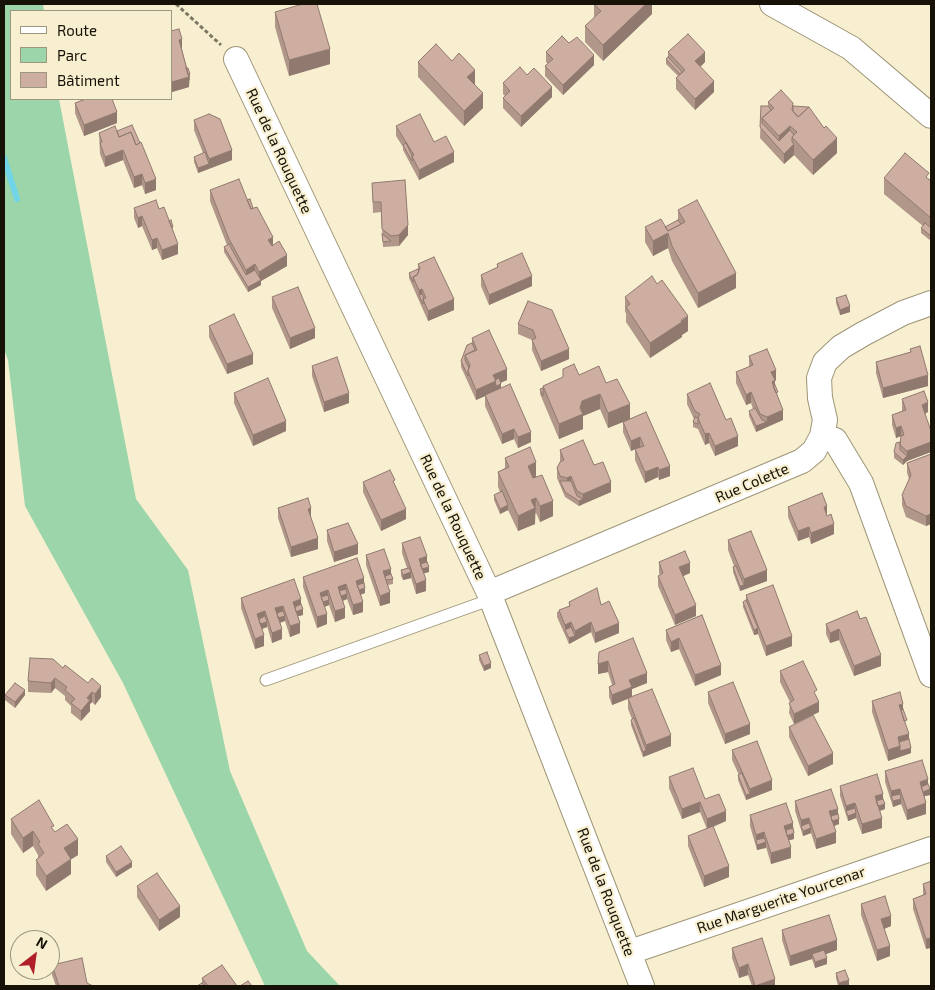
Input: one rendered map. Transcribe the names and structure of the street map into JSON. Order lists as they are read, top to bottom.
{
  "streets": {
    "street": ["Rue de la Rouquette", "Rue Colette", "Rue Marguerite Yourcenar"]
  },
  "crossings": [
    ["Rue de la Rouquette", "Rue Colette"],
    ["Rue de la Rouquette", "Rue Marguerite Yourcenar"]
  ],
  "legend": ["Route", "Parc", "Bâtiment"],
  "north": "top right"
}
